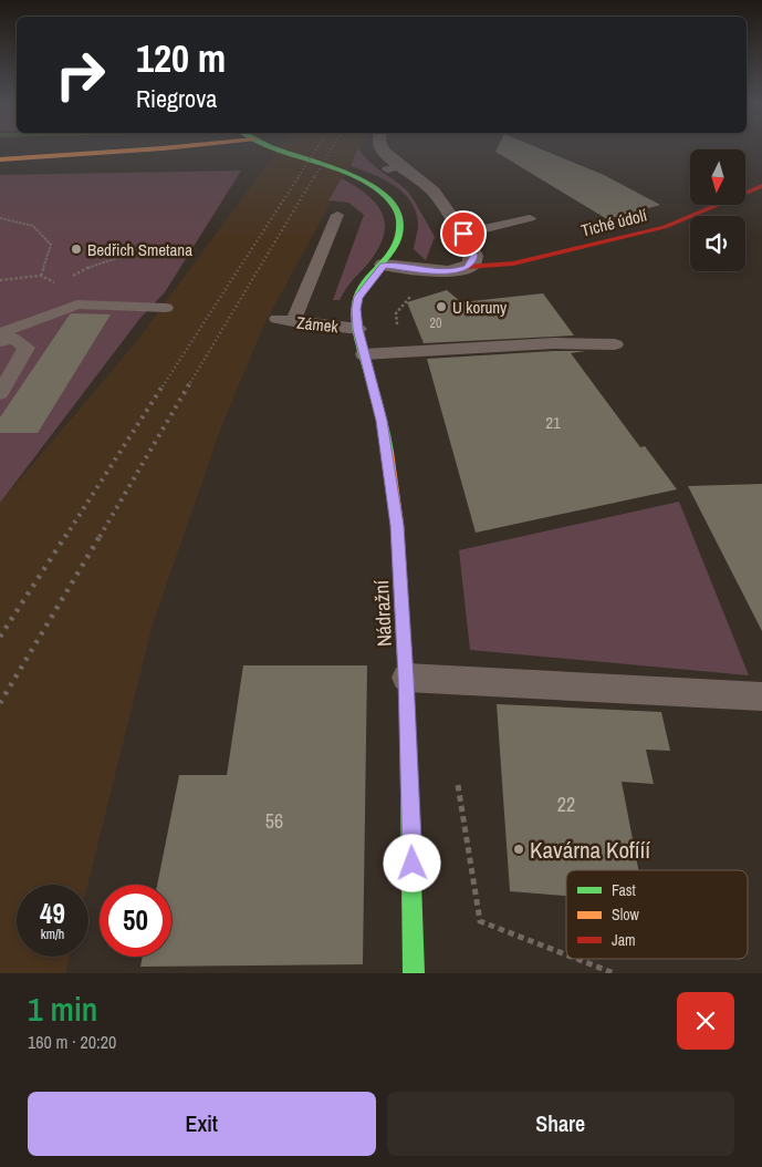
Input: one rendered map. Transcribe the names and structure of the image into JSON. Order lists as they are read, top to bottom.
{
  "streets": {
    "main road": ["Tiché údolí", "Nádražní"],
    "lane": ["Zámek"]
  },
  "crossings": [
    ["Zámek", "Nádražní"]
  ],
  "places": ["Bedřich Smetana", "U koruny", "Kavárna Kofííí"],
  "house_numbers": [
    "20",
    "21",
    "22",
    "56"
  ],
  "legend": ["Fast", "Slow", "Jam"],
  "north": "bottom",
  "page": {
    "turn": ["120 m", "Riegrova"],
    "speed": "49 km/h",
    "limit": "50",
    "heading": ["1 min", "160 m · 20:20"],
    "buttons": ["Exit", "Share"]
  }
}
